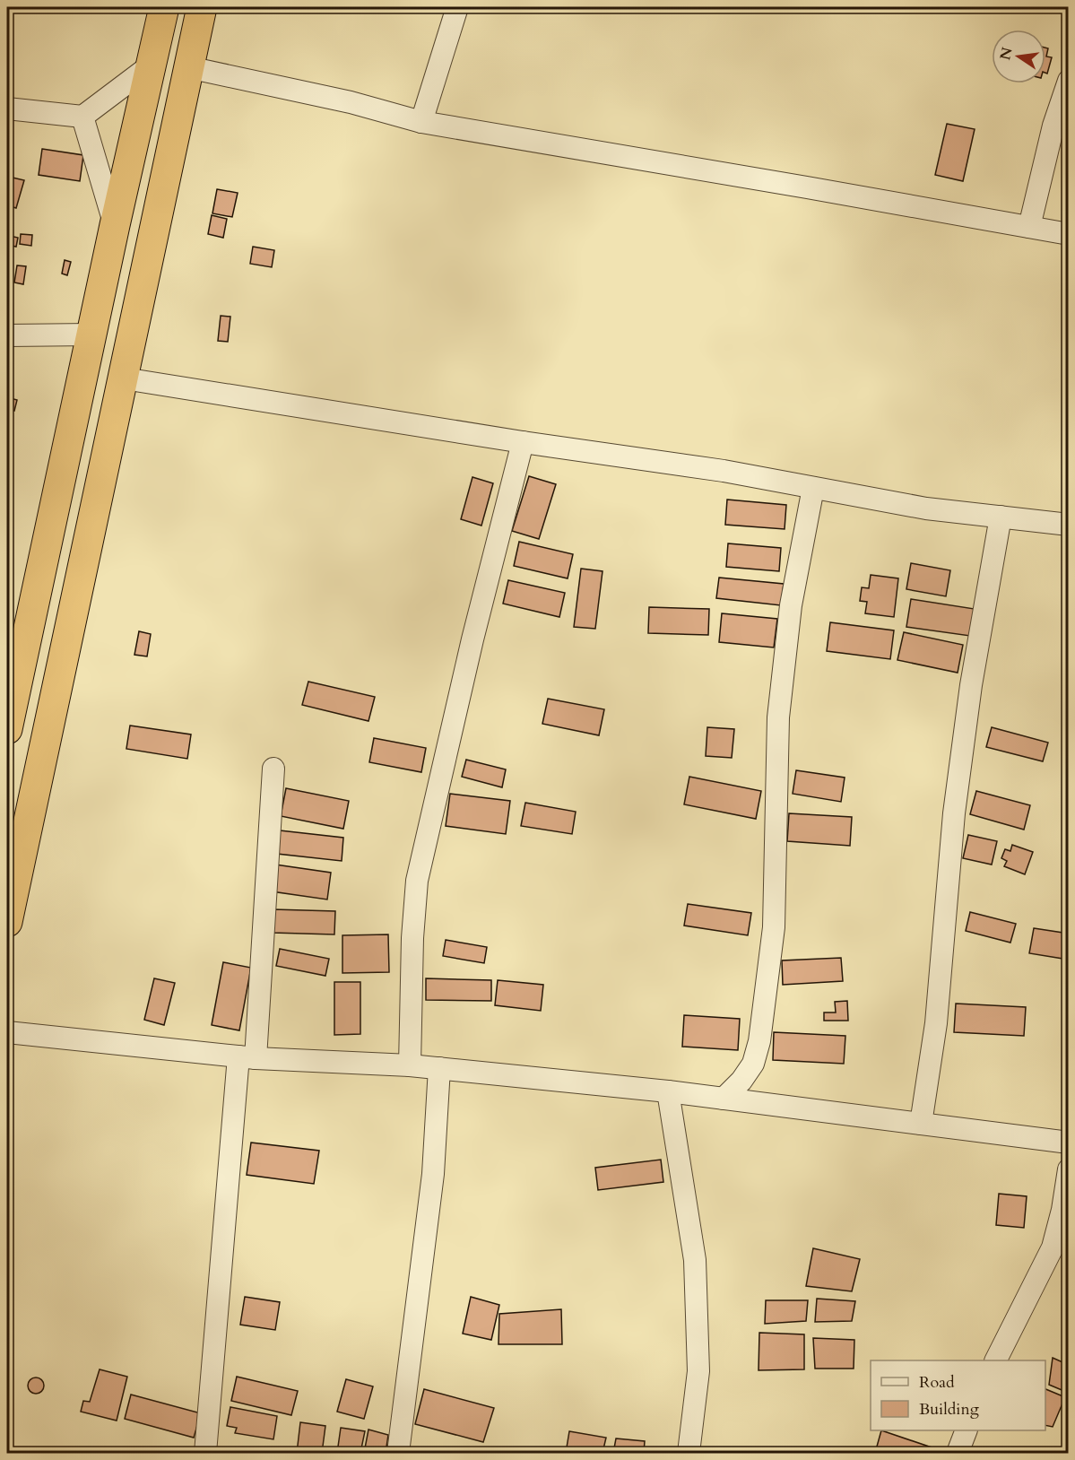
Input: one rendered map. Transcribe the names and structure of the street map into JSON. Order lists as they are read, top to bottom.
{
  "legend": ["Road", "Building"],
  "north": "left"
}
